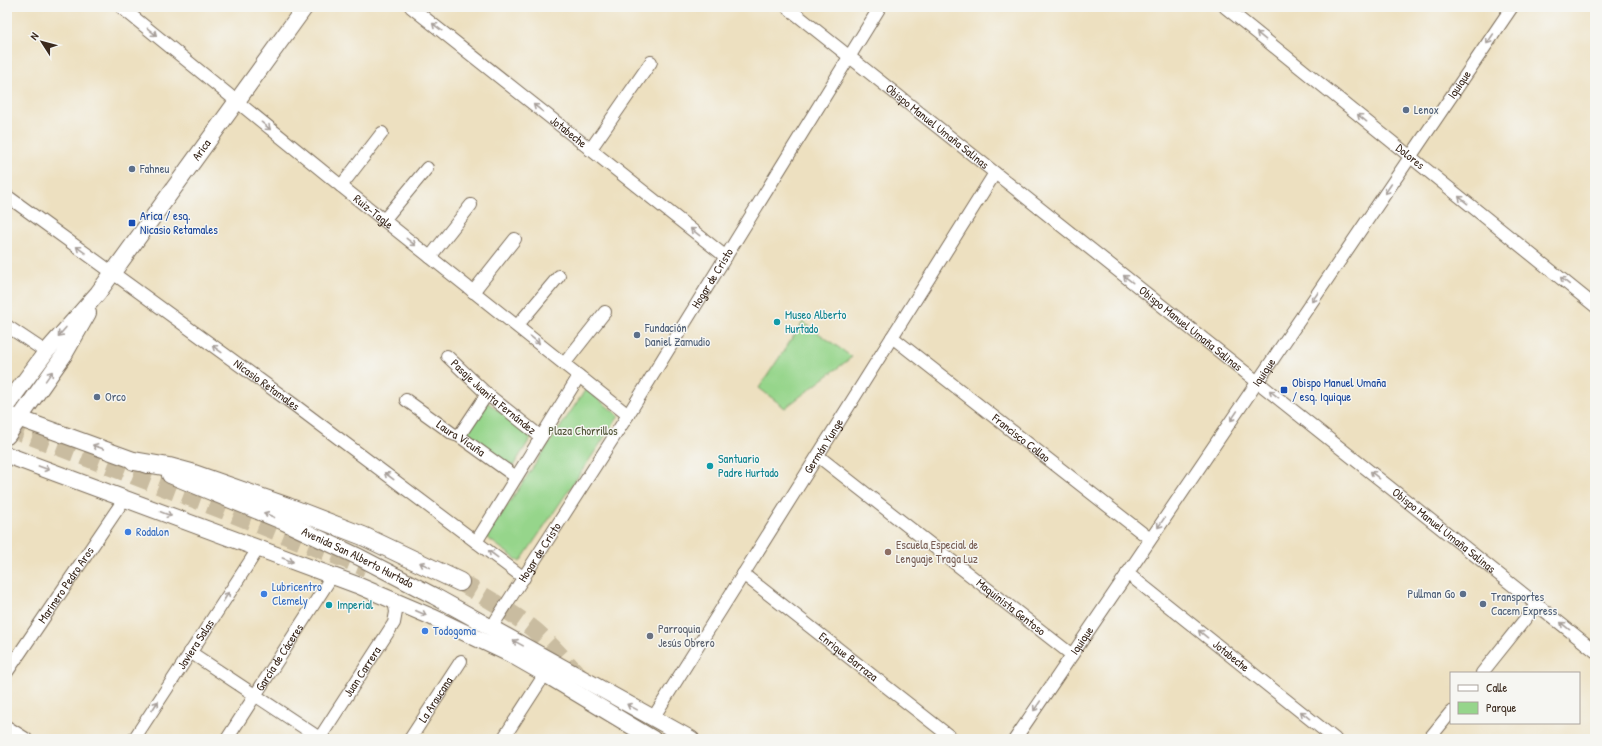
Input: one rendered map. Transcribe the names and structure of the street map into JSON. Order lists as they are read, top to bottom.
{
  "streets": {
    "main road": ["Arica", "Avenida San Alberto Hurtado"],
    "street": [
      "Iquique",
      "Obispo Manuel Umaña Salinas",
      "Jotabeche",
      "Dolores",
      "Ruiz-Tagle",
      "Hogar de Cristo",
      "Nicasio Retamales",
      "Pasaje Juanita Fernández",
      "Francisco Collao",
      "Laura Vicuña",
      "Germán Yunge",
      "Marinero Pedro Aros",
      "Maquinista Gentoso",
      "Javiera Salas",
      "Enrique Barraza",
      "García de Cáceres",
      "Juan Carrera",
      "La Araucana"
    ]
  },
  "crossings": [
    ["Iquique", "Obispo Manuel Umaña Salinas"],
    ["Iquique", "Jotabeche"],
    ["Iquique", "Dolores"],
    ["Iquique", "Francisco Collao"],
    ["Iquique", "Maquinista Gentoso"],
    ["Obispo Manuel Umaña Salinas", "Hogar de Cristo"],
    ["Obispo Manuel Umaña Salinas", "Germán Yunge"],
    ["Jotabeche", "Hogar de Cristo"],
    ["Arica", "Ruiz-Tagle"],
    ["Arica", "Nicasio Retamales"],
    ["Arica", "Avenida San Alberto Hurtado"],
    ["Ruiz-Tagle", "Hogar de Cristo"],
    ["Hogar de Cristo", "Nicasio Retamales"],
    ["Hogar de Cristo", "Avenida San Alberto Hurtado"],
    ["Francisco Collao", "Germán Yunge"],
    ["Germán Yunge", "Avenida San Alberto Hurtado"],
    ["Germán Yunge", "Maquinista Gentoso"],
    ["Germán Yunge", "Enrique Barraza"],
    ["Avenida San Alberto Hurtado", "Marinero Pedro Aros"],
    ["Avenida San Alberto Hurtado", "Javiera Salas"],
    ["Avenida San Alberto Hurtado", "García de Cáceres"],
    ["Avenida San Alberto Hurtado", "Juan Carrera"]
  ],
  "one_way": [
    "Iquique",
    "Obispo Manuel Umaña Salinas",
    "Jotabeche",
    "Dolores",
    "Ruiz-Tagle",
    "Nicasio Retamales",
    "Javiera Salas"
  ],
  "parks": ["Plaza Chorrillos"],
  "places": {
    "other": [
      "Lenox",
      "Fahneu",
      "Museo Alberto Hurtado",
      "Fundación Daniel Zamudio",
      "Orco",
      "Santuario Padre Hurtado",
      "Rodalon",
      "Escuela Especial de Lenguaje Traga Luz",
      "Lubricentro Clemely",
      "Pullman Go",
      "Transportes Cacem Express",
      "Imperial",
      "Todogoma",
      "Parroquia Jesús Obrero"
    ],
    "transit": ["Arica / esq. Nicasio Retamales", "Obispo Manuel Umaña / esq. Iquique"]
  },
  "legend": ["Calle", "Parque"],
  "north": "top left"
}
